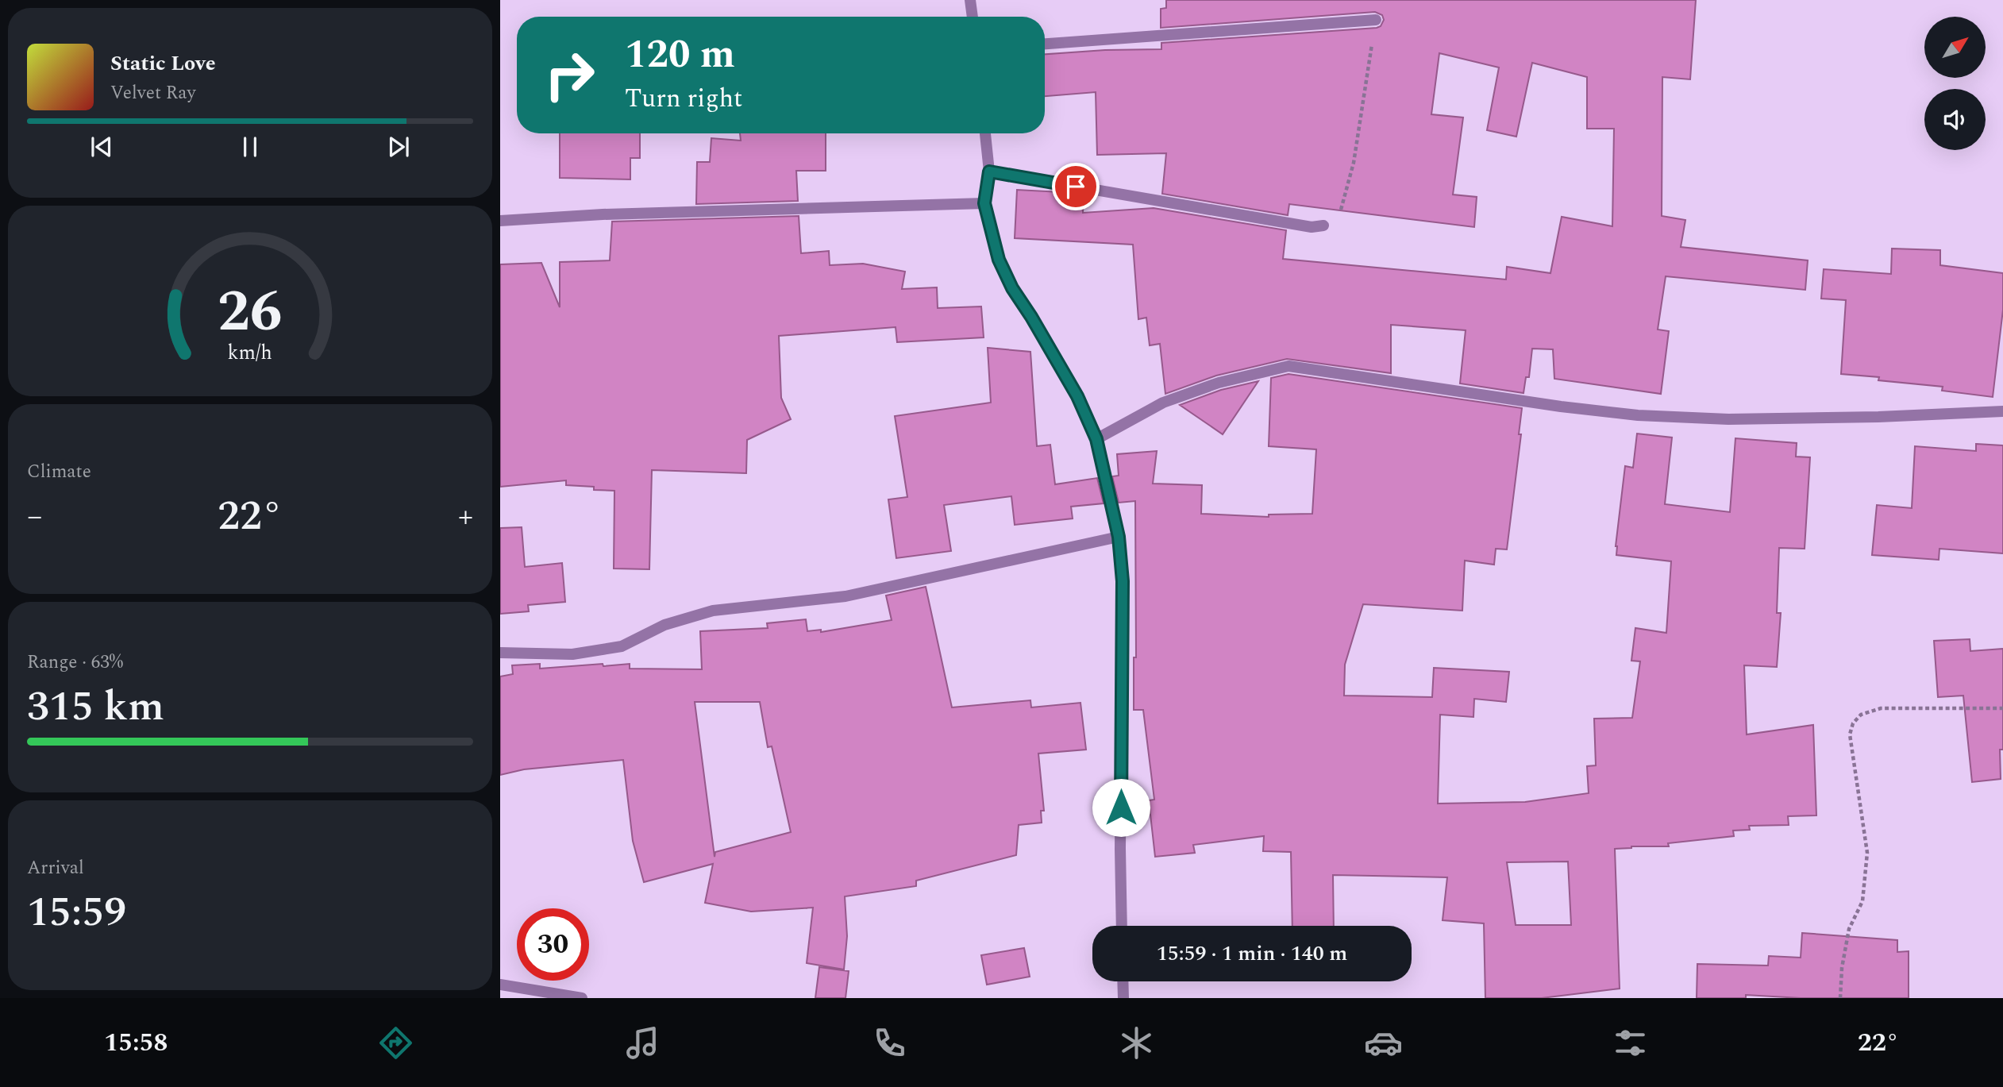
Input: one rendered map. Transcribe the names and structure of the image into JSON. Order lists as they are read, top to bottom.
{
  "north": "top right",
  "page": {
    "turn": ["120 m", "Turn right"],
    "song": ["Static Love", "Velvet Ray"],
    "tile": [
      "Climate",
      ["Range · 63%", "315 km"],
      ["Arrival", "15:59"]
    ],
    "heat": ["−", "22°", "+"],
    "limit": "30",
    "trip": "15:59 · 1 min · 140 m",
    "tabs": ["15:58", "22°"],
    "gauge": ["26", "km/h"]
  }
}
